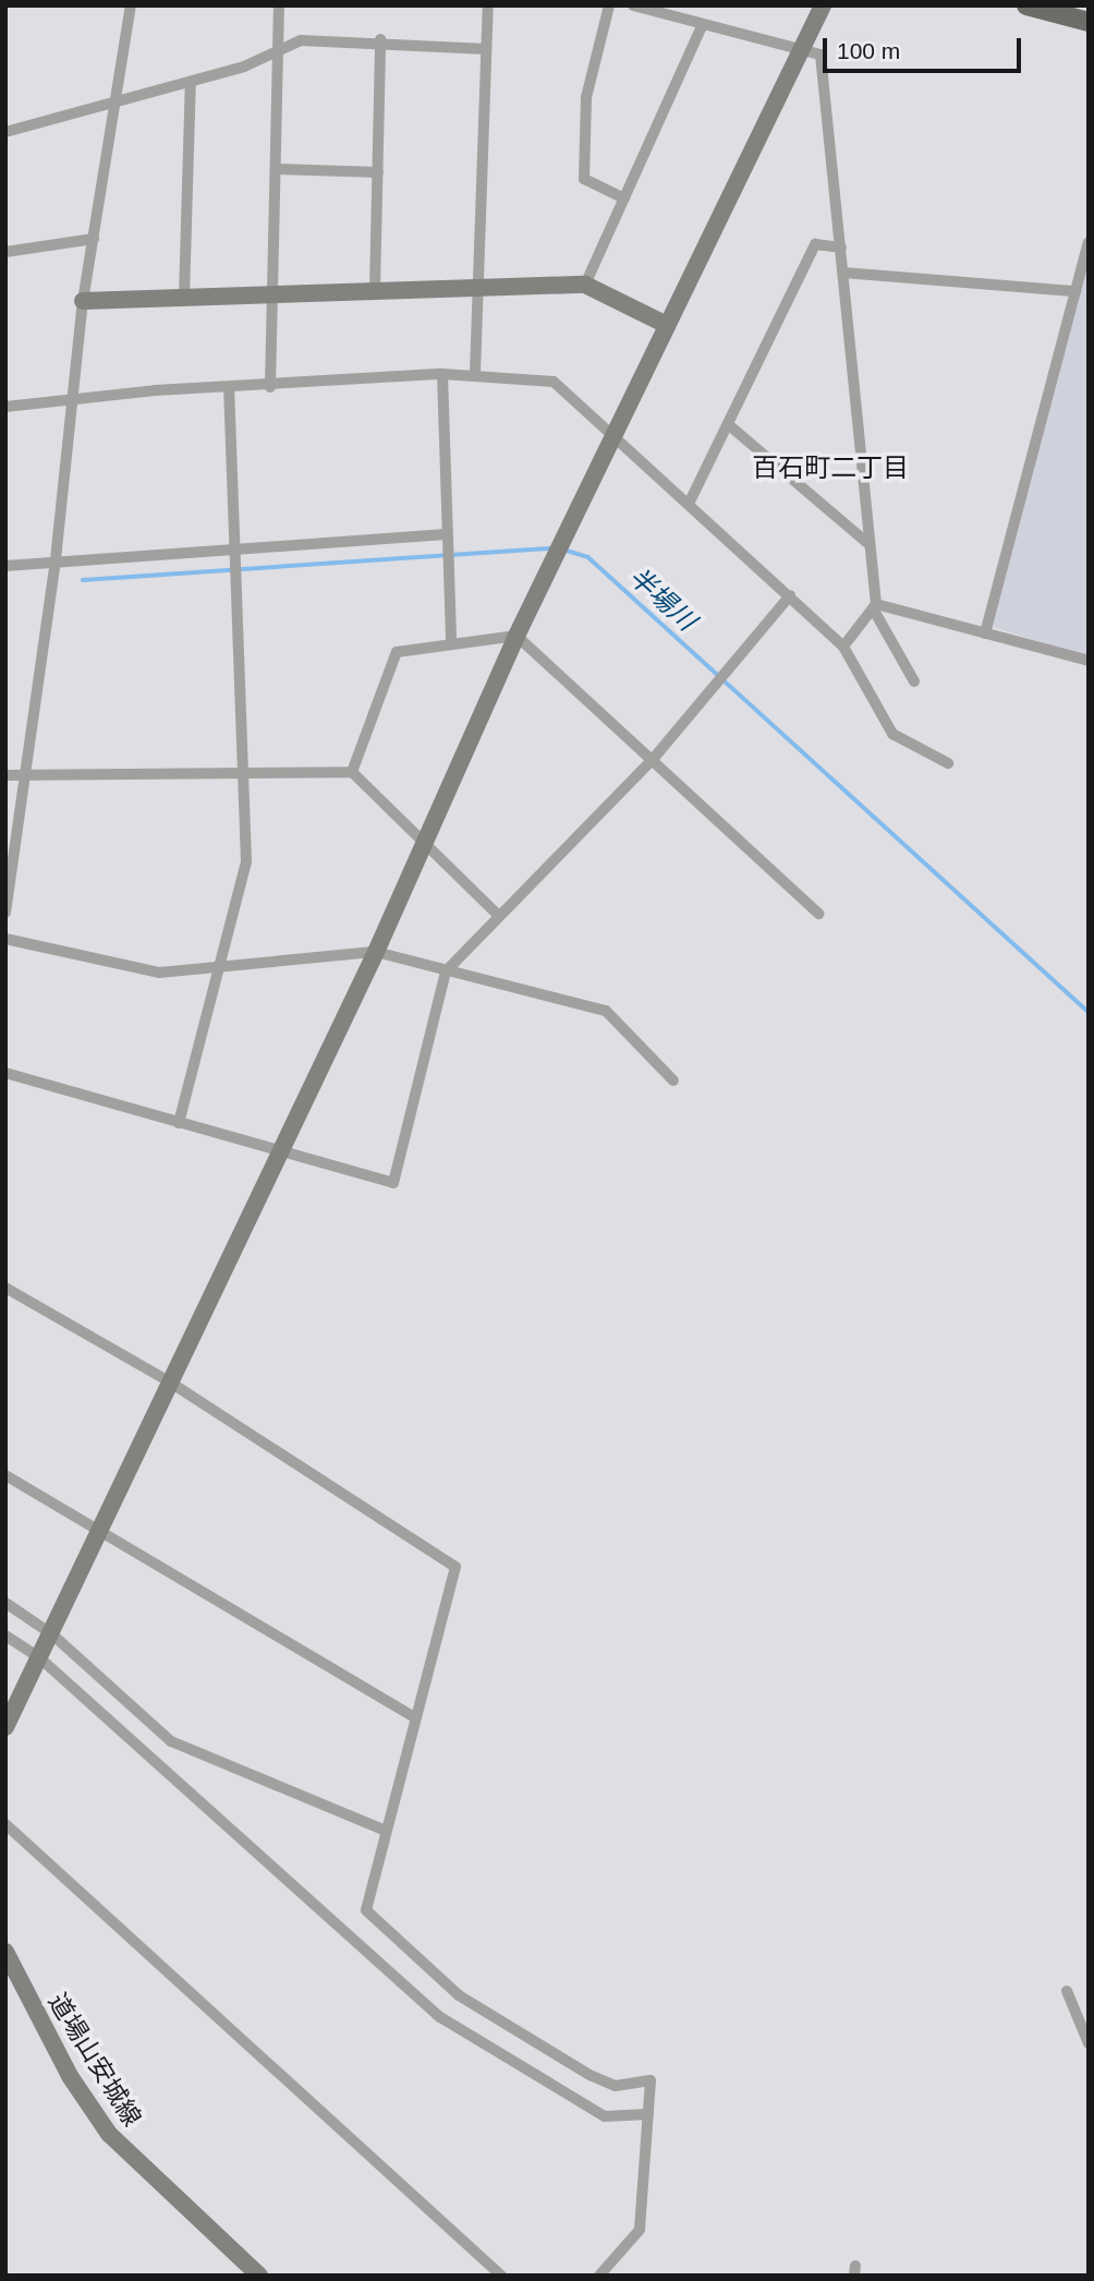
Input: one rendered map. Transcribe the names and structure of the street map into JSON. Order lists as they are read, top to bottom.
{
  "streets": {
    "street": ["道場山安城線"]
  },
  "districts": ["百石町二丁目"],
  "water": ["半場川"],
  "scale_bar": "100 m"
}
